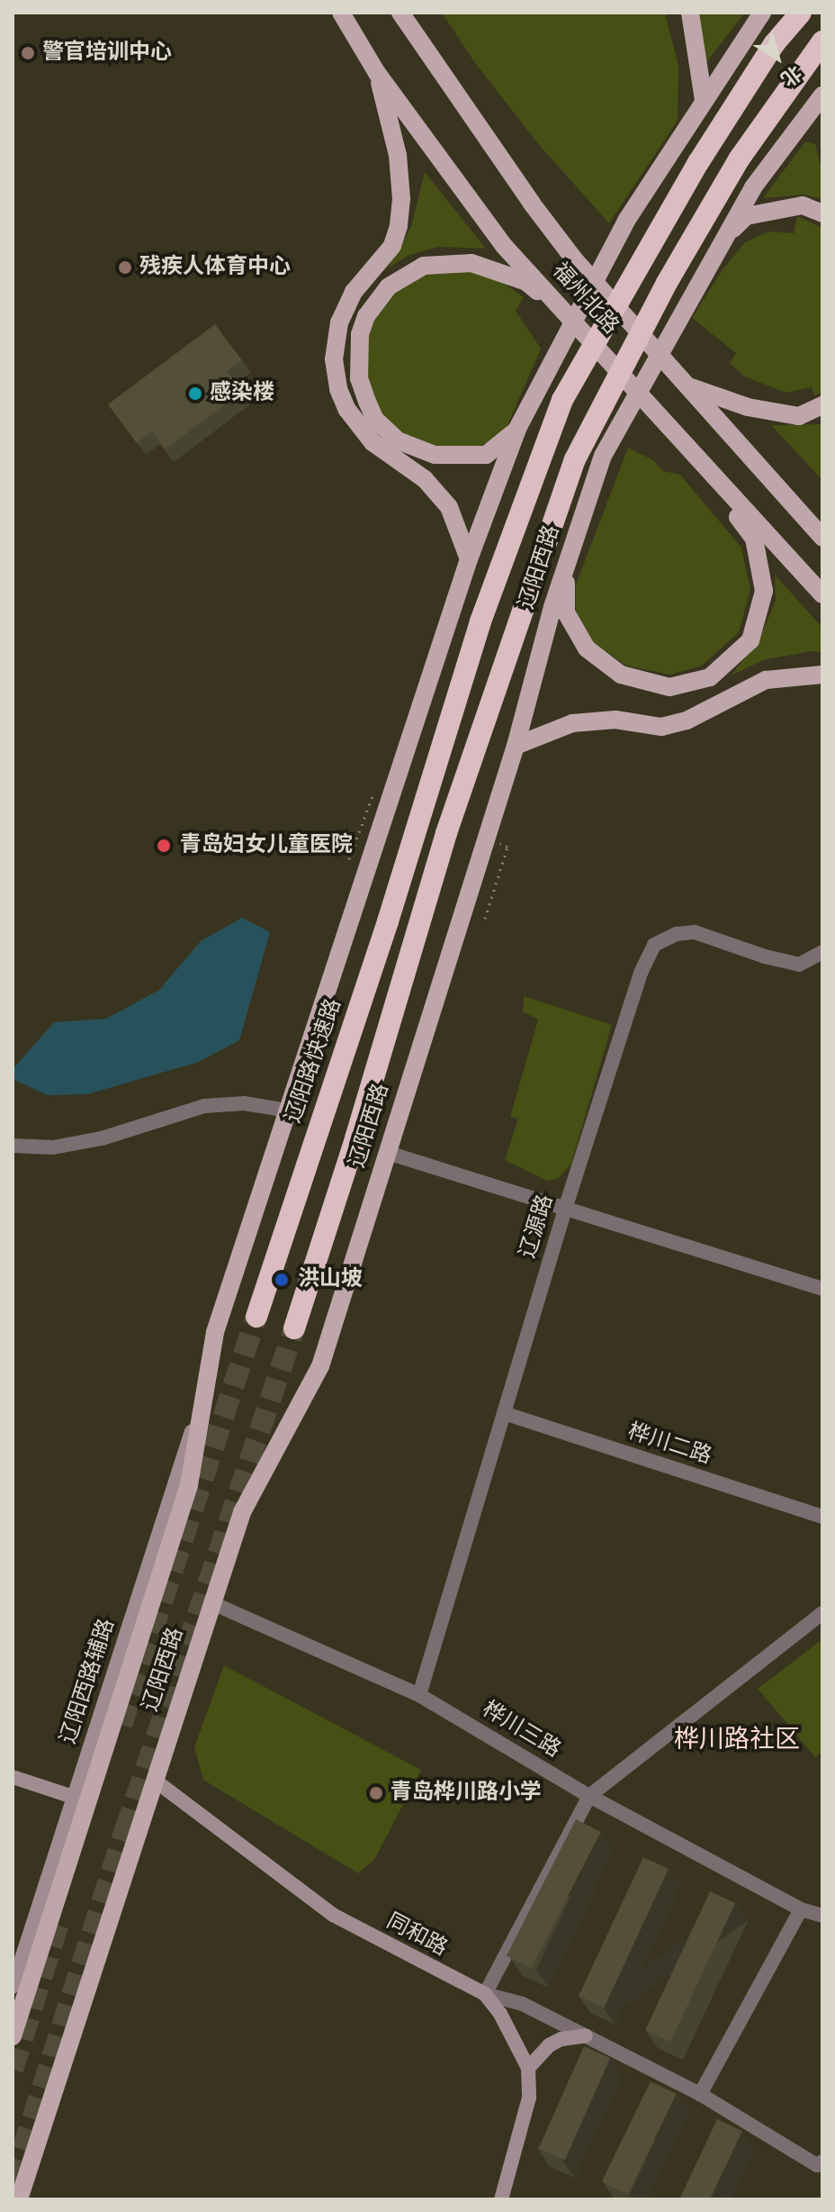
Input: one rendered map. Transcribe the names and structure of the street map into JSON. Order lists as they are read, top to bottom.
{
  "streets": {
    "highway": ["辽阳西路", "辽阳路快速路"],
    "main road": ["福州北路"],
    "street": [
      "辽源路",
      "桦川二路",
      "辽阳西路辅路",
      "桦川三路",
      "同和路"
    ]
  },
  "crossings": [
    ["辽阳西路", "辽阳路快速路"],
    ["辽阳西路", "辽阳西路辅路"],
    ["辽阳西路", "桦川三路"],
    ["辽阳西路", "同和路"],
    ["辽源路", "桦川二路"],
    ["辽源路", "桦川三路"]
  ],
  "districts": ["桦川路社区"],
  "places": [
    "警官培训中心",
    "残疾人体育中心",
    "感染楼",
    "青岛妇女儿童医院",
    "洪山坡",
    "青岛桦川路小学"
  ],
  "north": "bottom right"
}
